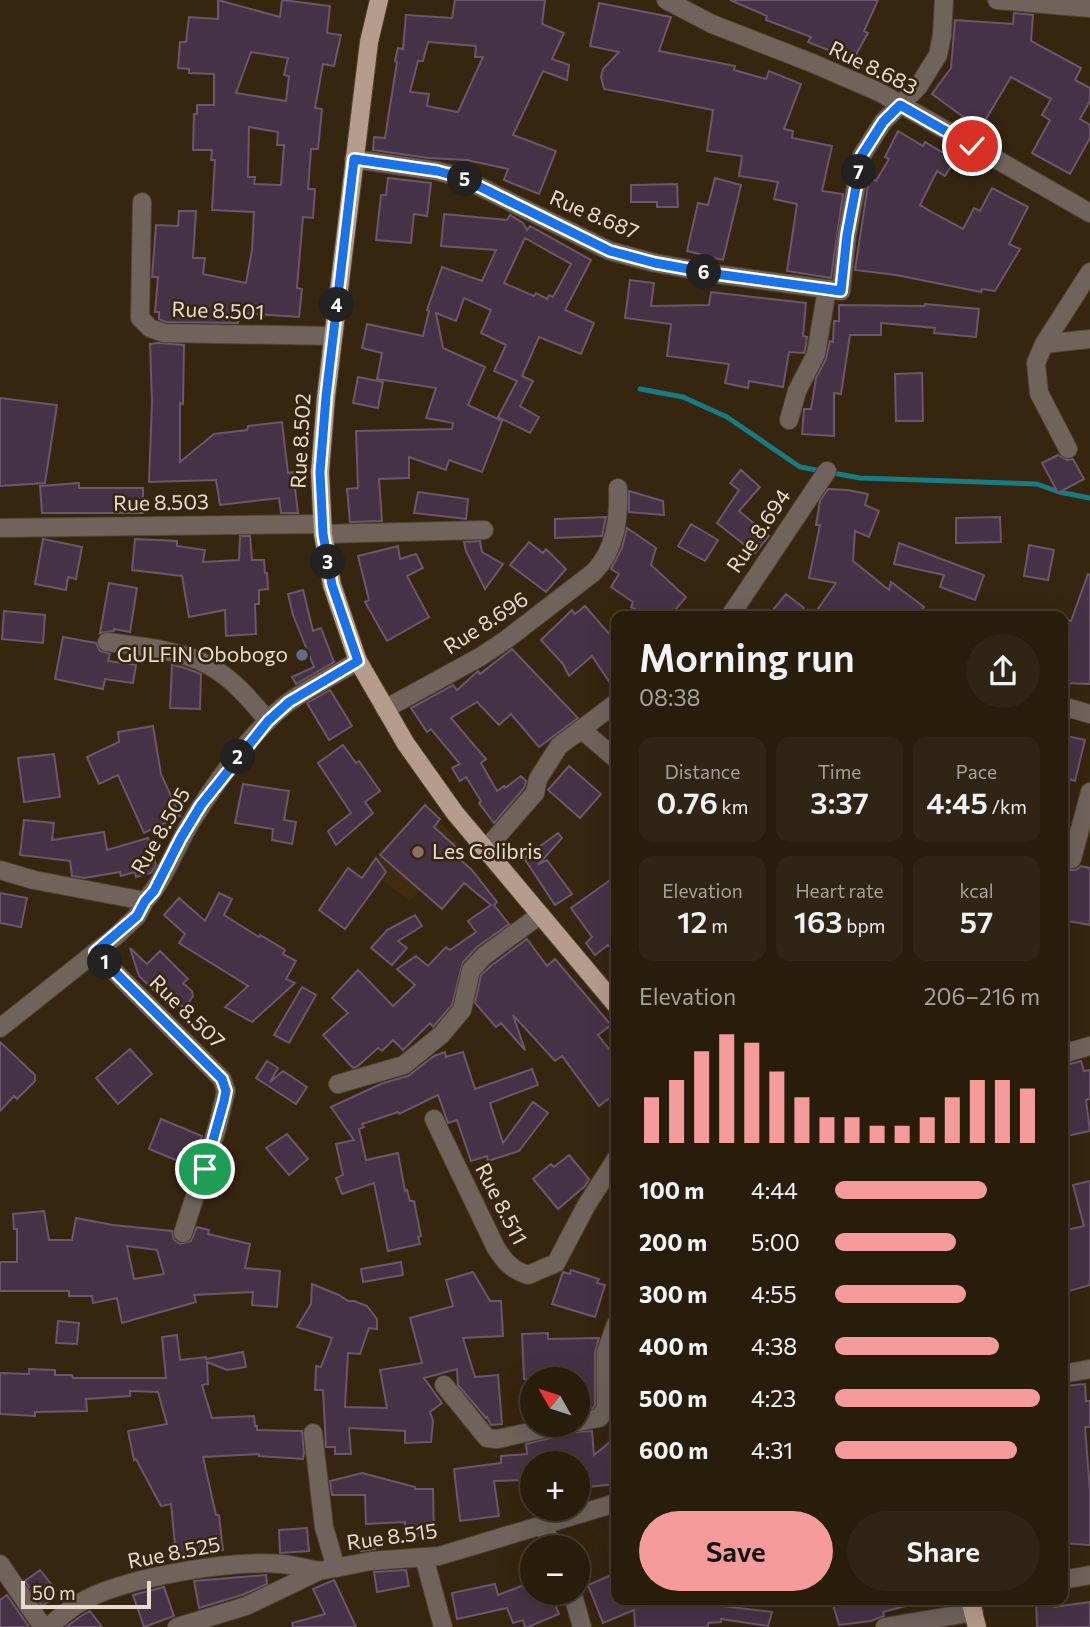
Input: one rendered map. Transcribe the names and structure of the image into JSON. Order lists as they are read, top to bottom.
{
  "streets": {
    "main road": ["Rue 8.502"],
    "street": [
      "Rue 8.683",
      "Rue 8.687",
      "Rue 8.501",
      "Rue 8.503",
      "Rue 8.694",
      "Rue 8.696",
      "Rue 8.505",
      "Rue 8.507",
      "Rue 8.511",
      "Rue 8.515",
      "Rue 8.525"
    ]
  },
  "crossings": [
    ["Rue 8.687", "Rue 8.502"],
    ["Rue 8.501", "Rue 8.502"],
    ["Rue 8.502", "Rue 8.503"],
    ["Rue 8.502", "Rue 8.696"],
    ["Rue 8.502", "Rue 8.505"],
    ["Rue 8.515", "Rue 8.525"]
  ],
  "places": ["GULFIN Obobogo", "Les Colibris"],
  "scale_bar": "50 m",
  "north": "top left",
  "page": {
    "pins": [
      "7",
      "5",
      "6",
      "4",
      "3",
      "2",
      "1"
    ],
    "heading": ["Morning run", "08:38"],
    "stats": [
      ["Distance", "0.76 km"],
      ["Time", "3:37"],
      ["Pace", "4:45 /km"],
      ["Elevation", "12 m"],
      ["Heart rate", "163 bpm"],
      ["kcal", "57"]
    ],
    "chart": ["Elevation", "206–216 m"],
    "list": [
      {
        "name": "100 m",
        "note": "4:44"
      },
      {
        "name": "200 m",
        "note": "5:00"
      },
      {
        "name": "300 m",
        "note": "4:55"
      },
      {
        "name": "400 m",
        "note": "4:38"
      },
      {
        "name": "500 m",
        "note": "4:23"
      },
      {
        "name": "600 m",
        "note": "4:31"
      }
    ],
    "map_buttons": ["+", "−"],
    "buttons": ["Save", "Share"],
    "scale": "50 m"
  }
}
